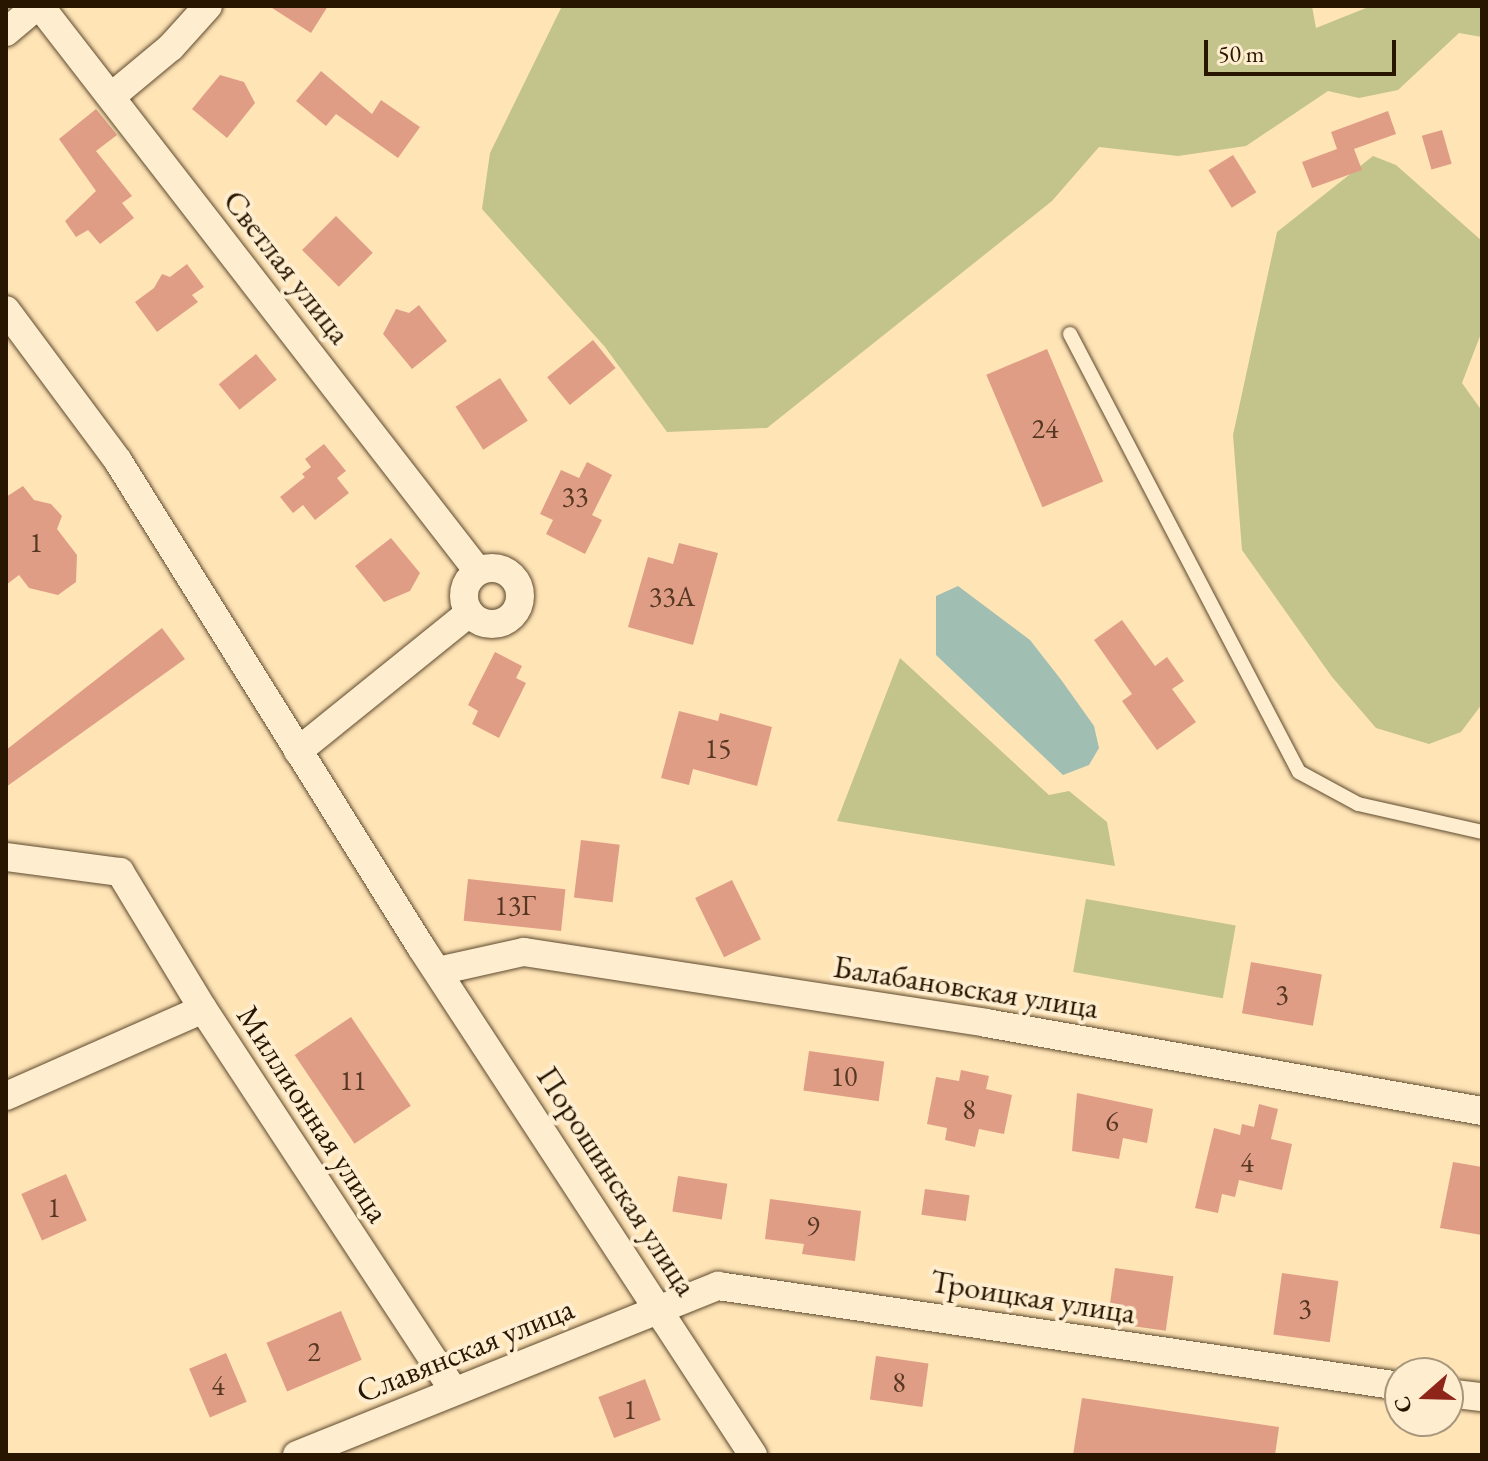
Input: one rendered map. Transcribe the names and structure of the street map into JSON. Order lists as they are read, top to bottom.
{
  "streets": {
    "street": [
      "Светлая улица",
      "Балабановская улица",
      "Миллионная улица",
      "Порошинская улица",
      "Троицкая улица",
      "Славянская улица"
    ]
  },
  "crossings": [
    ["Балабановская улица", "Порошинская улица"],
    ["Миллионная улица", "Славянская улица"],
    ["Порошинская улица", "Троицкая улица"],
    ["Порошинская улица", "Славянская улица"],
    ["Троицкая улица", "Славянская улица"]
  ],
  "house_numbers": [
    "24",
    "33",
    "1",
    "33А",
    "15",
    "13Г",
    "3",
    "10",
    "11",
    "8",
    "6",
    "4",
    "1",
    "9",
    "3",
    "2",
    "8",
    "4",
    "1"
  ],
  "scale_bar": "50 m",
  "north": "left"
}
